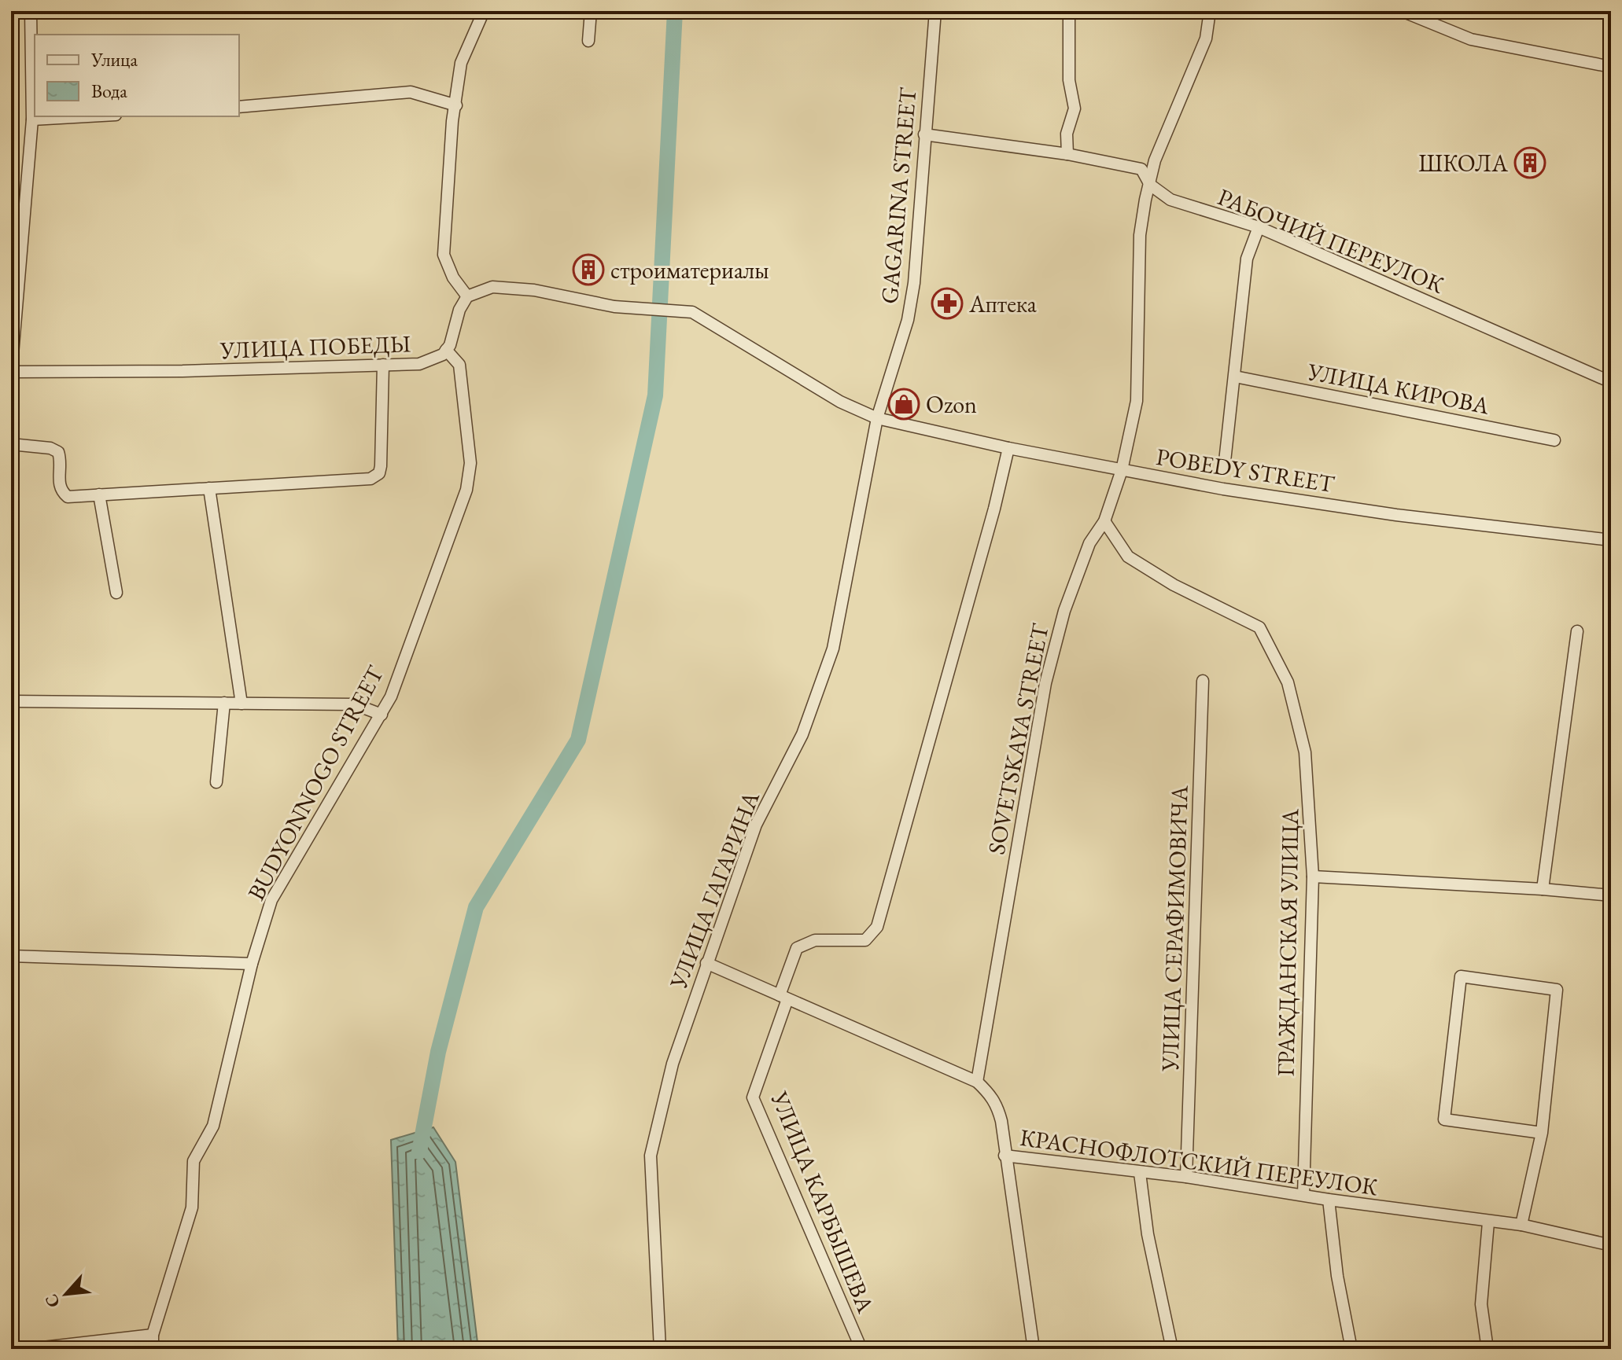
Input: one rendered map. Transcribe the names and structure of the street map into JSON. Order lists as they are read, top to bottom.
{
  "streets": {
    "street": [
      "GAGARINA STREET",
      "РАБОЧИЙ ПЕРЕУЛОК",
      "УЛИЦА ПОБЕДЫ",
      "УЛИЦА КИРОВА",
      "POBEDY STREET",
      "SOVETSKAYA STREET",
      "BUDYONNOGO STREET",
      "УЛИЦА ГАГАРИНА",
      "УЛИЦА СЕРАФИМОВИЧА",
      "ГРАЖДАНСКАЯ УЛИЦА",
      "КРАСНОФЛОТСКИЙ ПЕРЕУЛОК",
      "УЛИЦА КАРБЫШЕВА"
    ]
  },
  "crossings": [
    ["GAGARINA STREET", "РАБОЧИЙ ПЕРЕУЛОК"],
    ["GAGARINA STREET", "POBEDY STREET"],
    ["GAGARINA STREET", "УЛИЦА ГАГАРИНА"],
    ["РАБОЧИЙ ПЕРЕУЛОК", "SOVETSKAYA STREET"],
    ["УЛИЦА ПОБЕДЫ", "BUDYONNOGO STREET"],
    ["POBEDY STREET", "SOVETSKAYA STREET"],
    ["POBEDY STREET", "УЛИЦА ГАГАРИНА"],
    ["POBEDY STREET", "УЛИЦА КАРБЫШЕВА"],
    ["SOVETSKAYA STREET", "ГРАЖДАНСКАЯ УЛИЦА"],
    ["SOVETSKAYA STREET", "КРАСНОФЛОТСКИЙ ПЕРЕУЛОК"],
    ["УЛИЦА ГАГАРИНА", "КРАСНОФЛОТСКИЙ ПЕРЕУЛОК"],
    ["УЛИЦА СЕРАФИМОВИЧА", "КРАСНОФЛОТСКИЙ ПЕРЕУЛОК"],
    ["ГРАЖДАНСКАЯ УЛИЦА", "КРАСНОФЛОТСКИЙ ПЕРЕУЛОК"],
    ["КРАСНОФЛОТСКИЙ ПЕРЕУЛОК", "УЛИЦА КАРБЫШЕВА"]
  ],
  "places": {
    "building": ["ШКОЛА", "строиматериалы"],
    "pharmacy": ["Аптека"],
    "shop": ["Ozon"]
  },
  "legend": ["Улица", "Вода"],
  "north": "bottom left"
}
